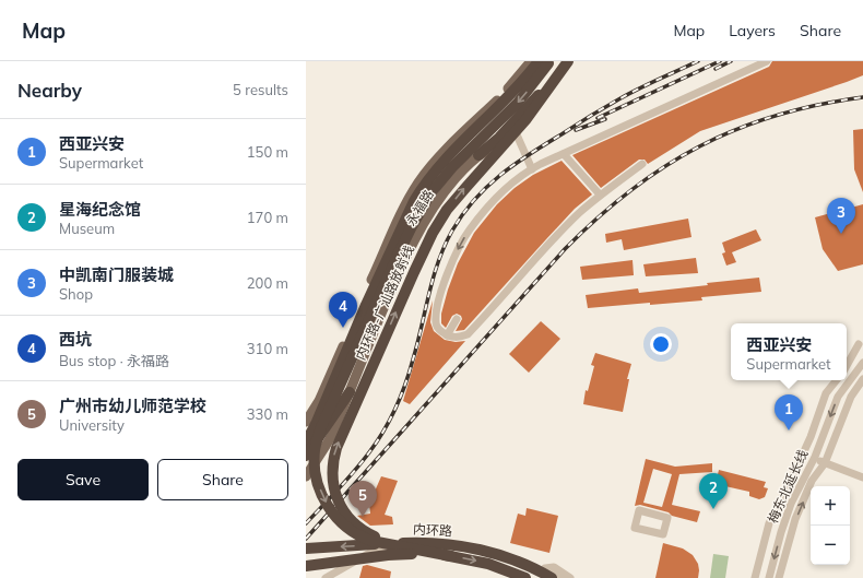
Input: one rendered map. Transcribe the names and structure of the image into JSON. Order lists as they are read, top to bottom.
{
  "streets": {
    "highway": ["内环路-广汕路放射线", "内环路"],
    "main road": ["永福路"],
    "street": ["梅东北延长线"]
  },
  "crossings": [
    ["内环路-广汕路放射线", "内环路"]
  ],
  "page": {
    "header": "Map",
    "nav": ["Map", "Layers", "Share"],
    "heading": ["Nearby", "5 results"],
    "list": [
      {
        "mark": "1",
        "name": "西亚兴安",
        "note": "Supermarket",
        "value": "150 m"
      },
      {
        "mark": "2",
        "name": "星海纪念馆",
        "note": "Museum",
        "value": "170 m"
      },
      {
        "mark": "3",
        "name": "中凯南门服装城",
        "note": "Shop",
        "value": "200 m"
      },
      {
        "mark": "4",
        "name": "西坑",
        "note": "Bus stop · 永福路",
        "value": "310 m"
      },
      {
        "mark": "5",
        "name": "广州市幼儿师范学校",
        "note": "University",
        "value": "330 m"
      }
    ],
    "pins": [
      "3",
      "4",
      "1",
      "2",
      "5"
    ],
    "popup": ["西亚兴安", "Supermarket"],
    "buttons": ["Save", "Share"],
    "map_buttons": ["+", "−"]
  }
}
